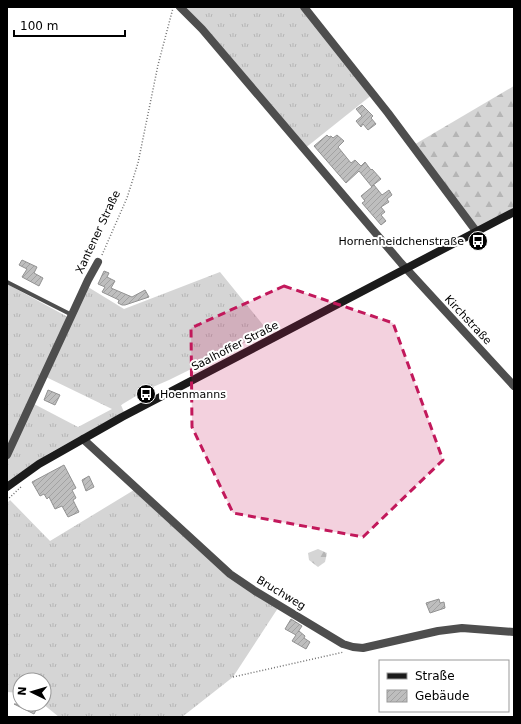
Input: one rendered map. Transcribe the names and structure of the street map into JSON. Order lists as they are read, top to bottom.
{
  "streets": {
    "main road": ["Saalhoffer Straße"],
    "street": ["Xantener Straße", "Kirchstraße", "Bruchweg"]
  },
  "crossings": [
    ["Kirchstraße", "Saalhoffer Straße"],
    ["Saalhoffer Straße", "Bruchweg"]
  ],
  "places": {
    "bus stop": ["Hornenheidchenstraße", "Hoenmanns"]
  },
  "legend": ["Straße", "Gebäude"],
  "scale_bar": "100 m",
  "north": "left"
}
